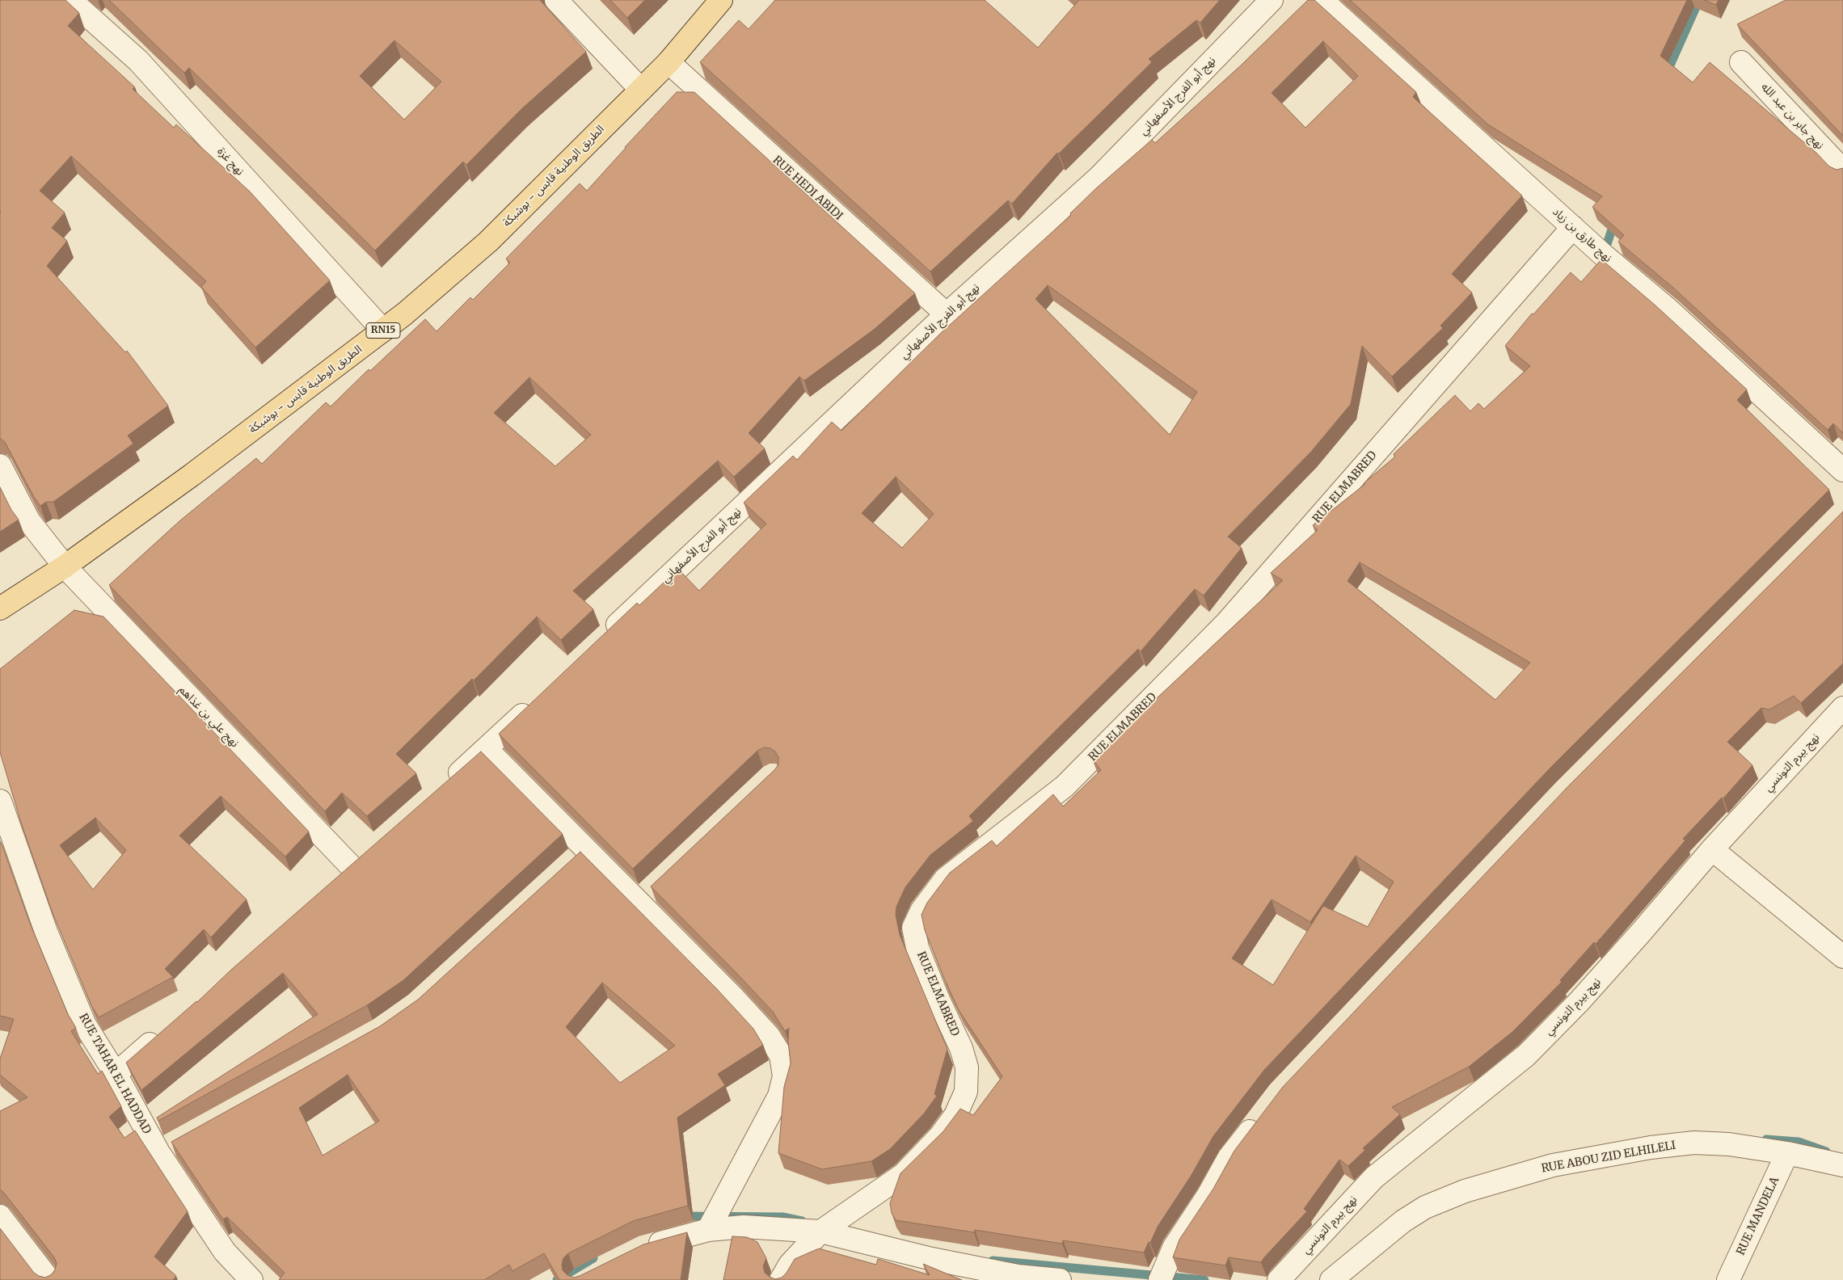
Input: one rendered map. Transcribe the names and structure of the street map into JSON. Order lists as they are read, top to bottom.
{
  "streets": {
    "main road": ["الطريق الوطنية قابس - بوشبكة", "RN15"],
    "street": [
      "نهج أبو الفرج الأصفهاني",
      "نهج جابر بن عبد الله",
      "نهج غزة",
      "RUE HEDI ABIDI",
      "نهج طارق بن زياد",
      "RUE ELMABRED",
      "نهج علي بن غذاهم",
      "نهج بيرم التونسي",
      "RUE TAHAR EL HADDAD",
      "RUE ABOU ZID ELHILELI",
      "RUE MANDELA"
    ]
  },
  "crossings": [
    ["نهج أبو الفرج الأصفهاني", "RUE HEDI ABIDI"],
    ["نهج غزة", "الطريق الوطنية قابس - بوشبكة"],
    ["الطريق الوطنية قابس - بوشبكة", "RUE HEDI ABIDI"],
    ["الطريق الوطنية قابس - بوشبكة", "نهج علي بن غذاهم"],
    ["نهج طارق بن زياد", "RUE ELMABRED"],
    ["RUE ABOU ZID ELHILELI", "RUE MANDELA"]
  ]
}
